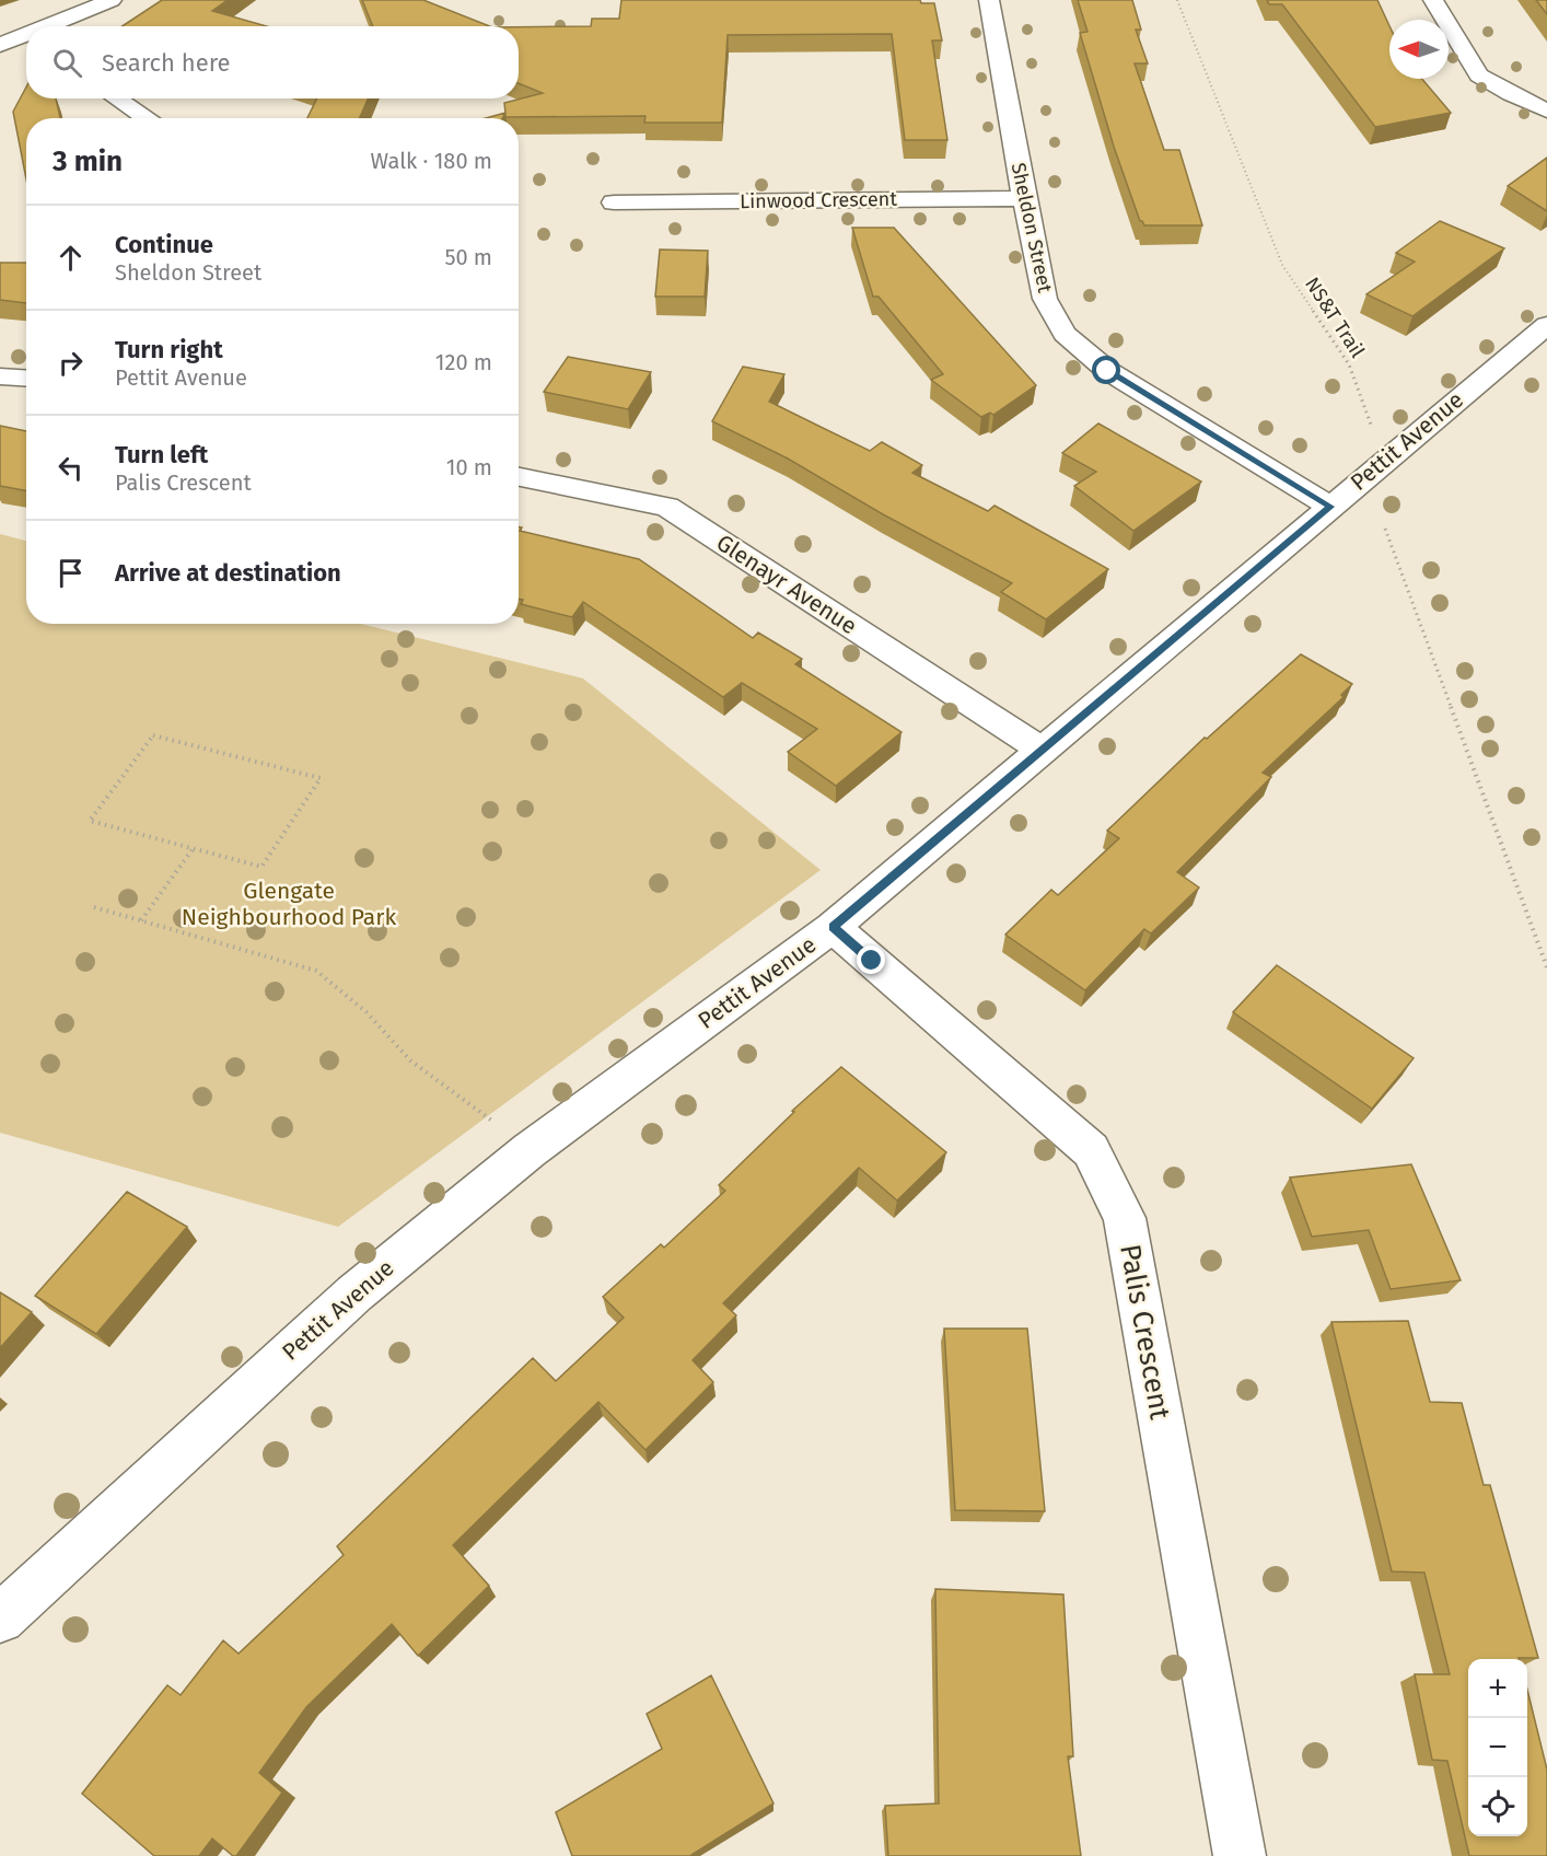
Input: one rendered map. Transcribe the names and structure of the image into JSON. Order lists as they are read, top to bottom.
{
  "streets": {
    "street": [
      "Linwood Crescent",
      "Sheldon Street",
      "Pettit Avenue",
      "Glenayr Avenue",
      "Palis Crescent"
    ],
    "path": ["NS&T Trail"]
  },
  "crossings": [
    ["Linwood Crescent", "Sheldon Street"],
    ["Sheldon Street", "Pettit Avenue"],
    ["Pettit Avenue", "Glenayr Avenue"],
    ["Pettit Avenue", "Palis Crescent"]
  ],
  "parks": ["Glengate Neighbourhood Park"],
  "north": "left",
  "page": {
    "search": "Search here",
    "heading": ["3 min", "Walk · 180 m"],
    "list": [
      ["Continue", "Sheldon Street", "50 m"],
      ["Turn right", "Pettit Avenue", "120 m"],
      ["Turn left", "Palis Crescent", "10 m"],
      "Arrive at destination"
    ],
    "map_buttons": ["+", "−"]
  }
}
